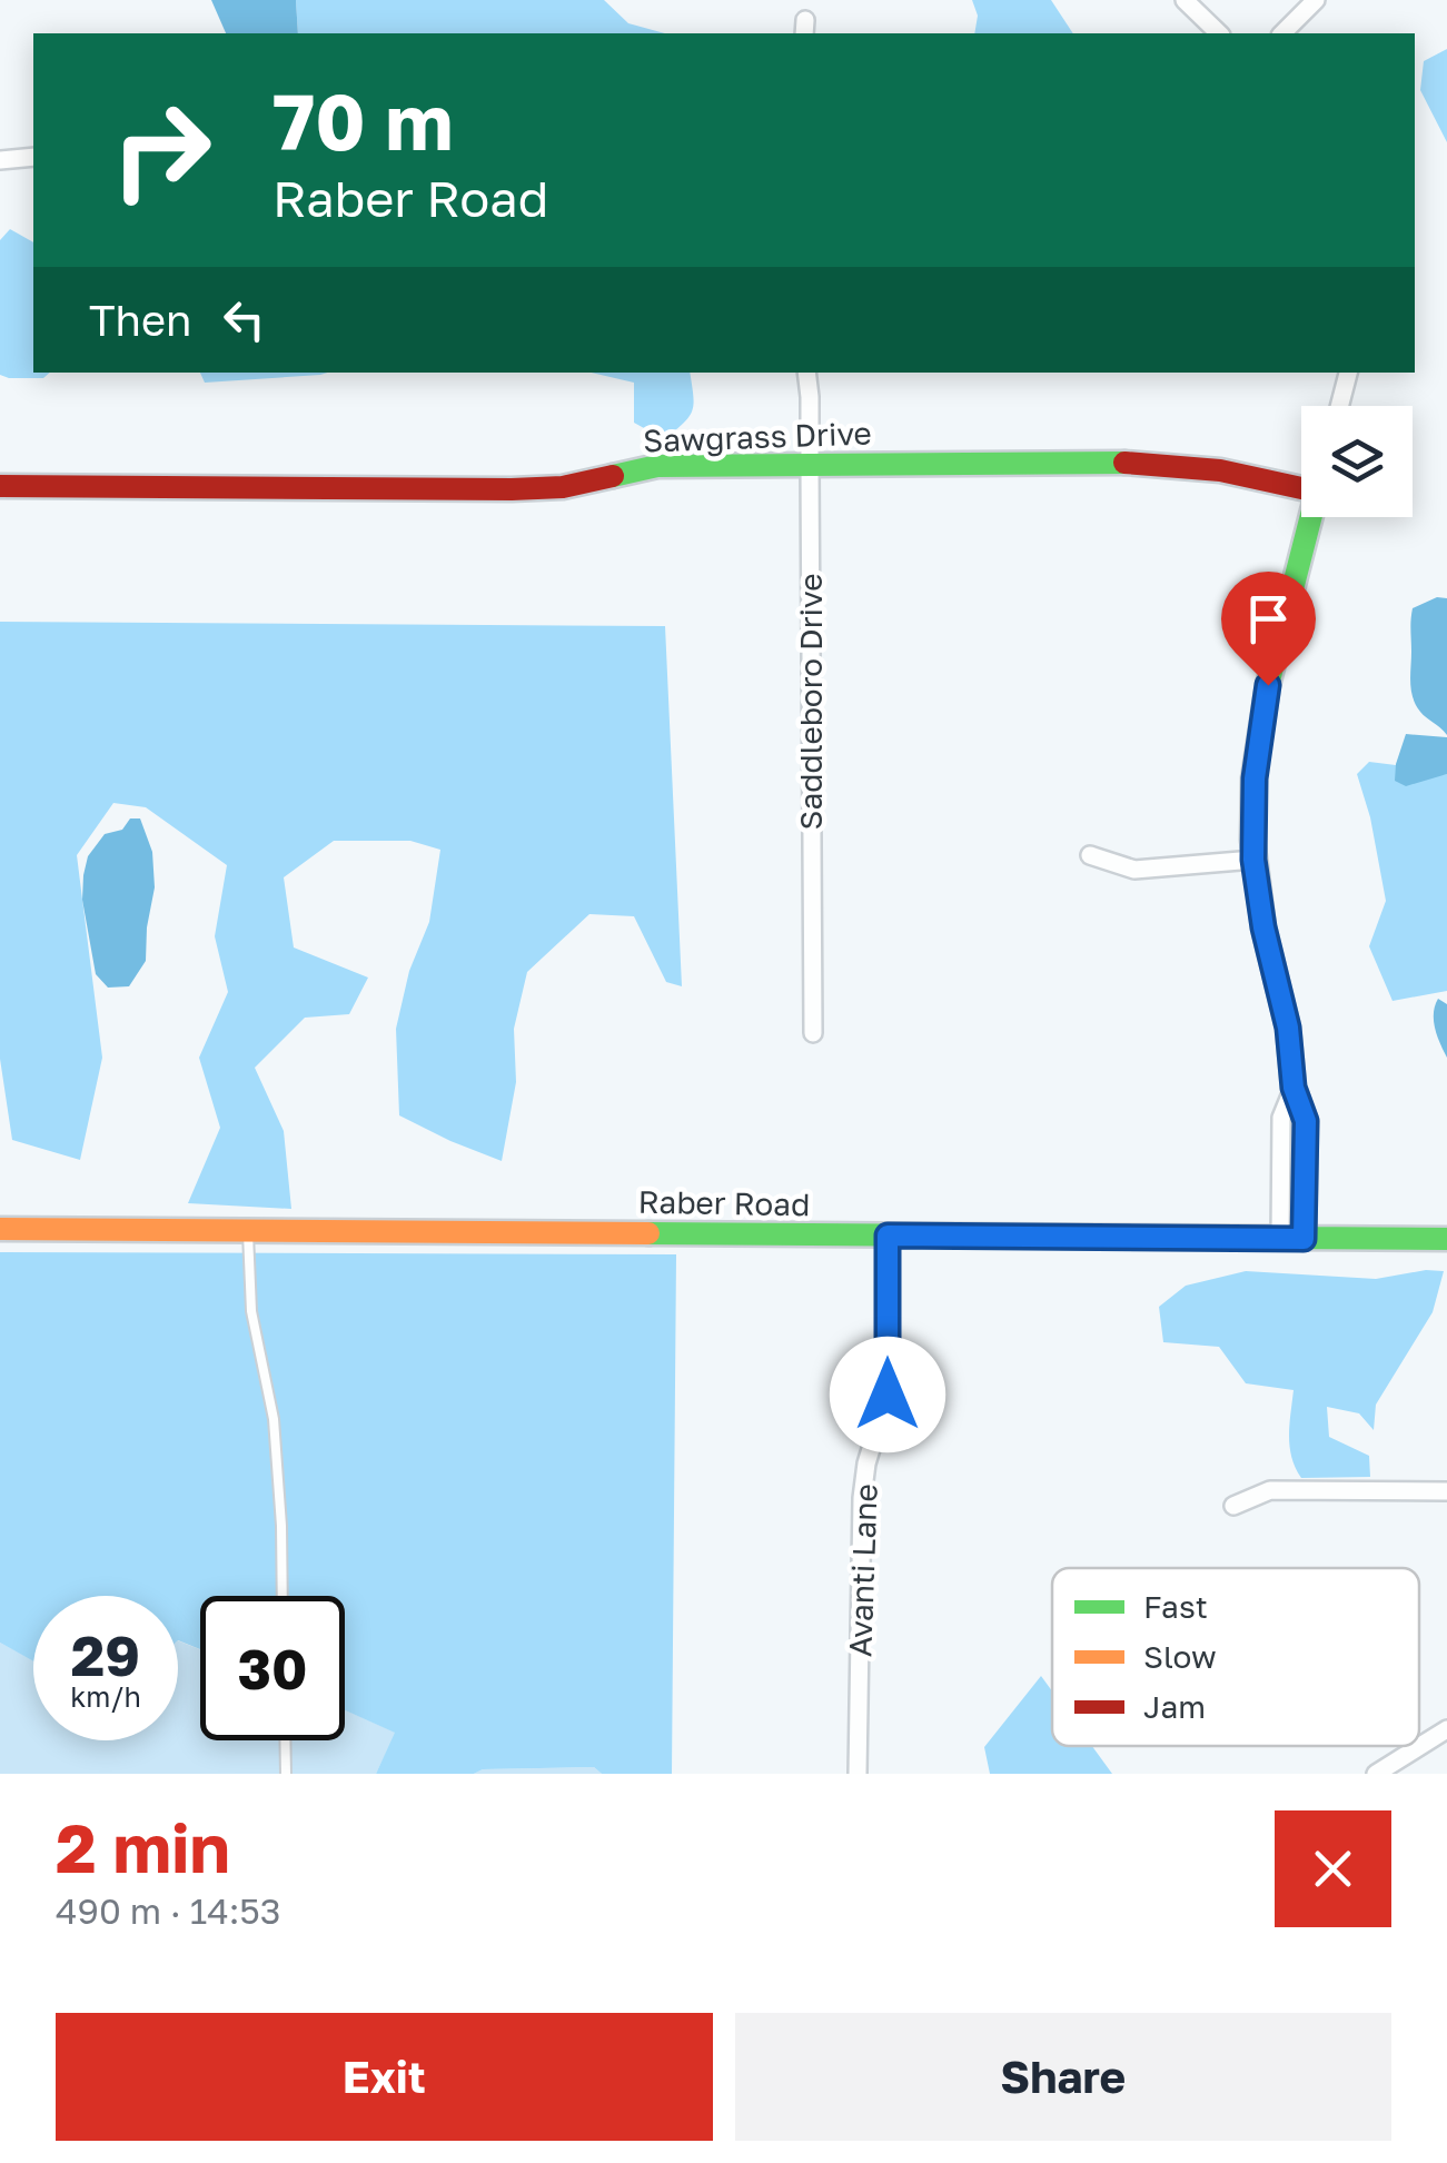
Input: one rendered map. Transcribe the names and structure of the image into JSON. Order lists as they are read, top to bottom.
{
  "streets": {
    "street": [
      "Sawgrass Drive",
      "Saddleboro Drive",
      "Raber Road",
      "Avanti Lane"
    ]
  },
  "crossings": [
    ["Sawgrass Drive", "Saddleboro Drive"],
    ["Raber Road", "Avanti Lane"]
  ],
  "legend": ["Fast", "Slow", "Jam"],
  "page": {
    "turn": ["70 m", "Raber Road"],
    "then": "Then",
    "speed": "29 km/h",
    "limit": "30",
    "heading": ["2 min", "490 m · 14:53"],
    "buttons": ["Exit", "Share"]
  }
}
